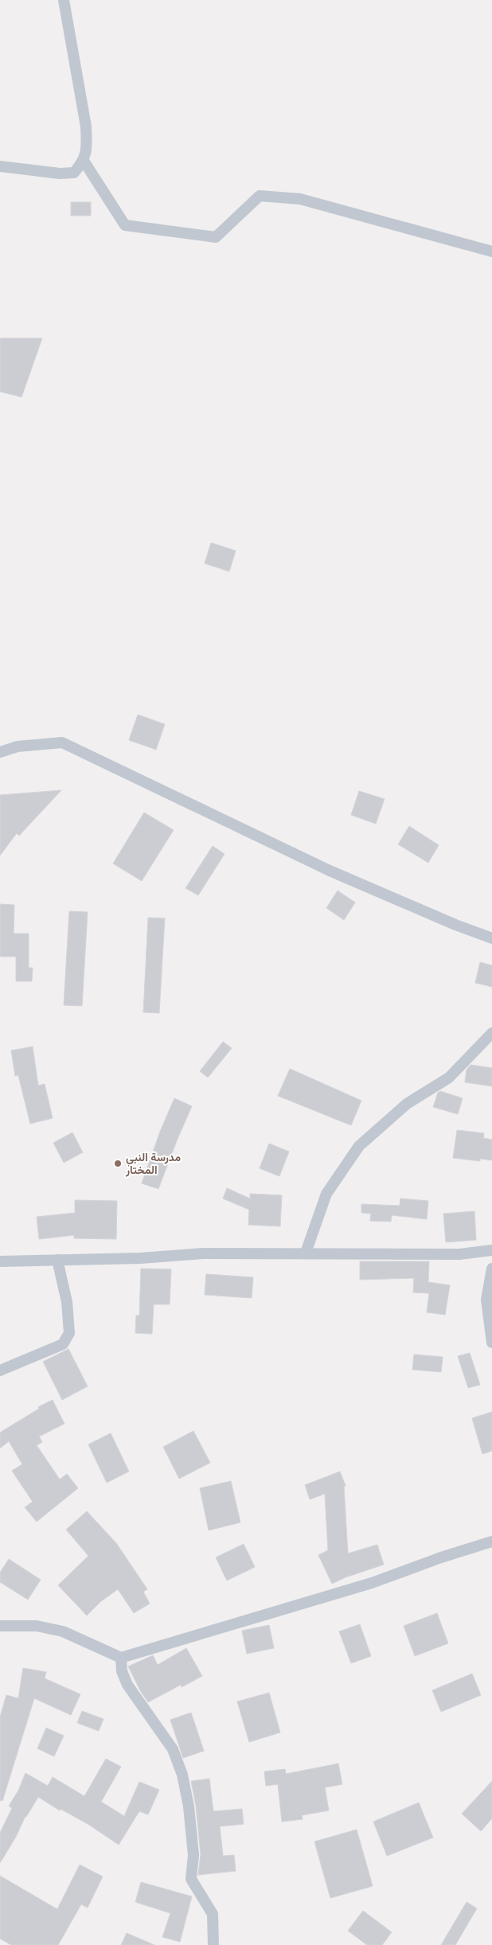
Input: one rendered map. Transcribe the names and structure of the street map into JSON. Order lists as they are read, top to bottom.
{
  "places": ["مدرسة النبي المختار"]
}
